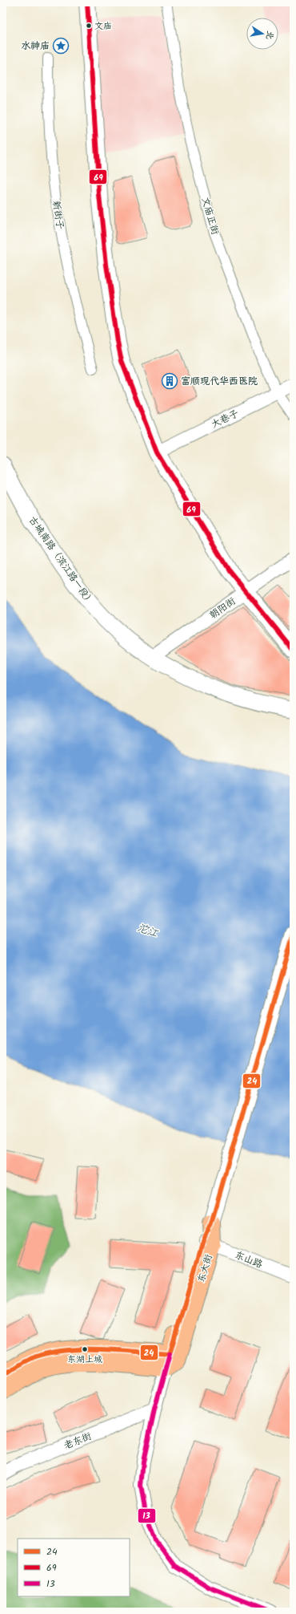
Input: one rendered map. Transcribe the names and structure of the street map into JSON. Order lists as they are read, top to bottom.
{
  "streets": {
    "main road": ["东大街"],
    "street": [
      "新街子",
      "文庙正街",
      "大巷子",
      "古城南路（滨江路一段）",
      "朝阳街",
      "东山路",
      "老东街"
    ]
  },
  "crossings": [
    ["文庙正街", "大巷子"],
    ["古城南路（滨江路一段）", "朝阳街"],
    ["东山路", "东大街"]
  ],
  "water": ["沱江"],
  "places": {
    "other": ["文庙", "东湖上城"],
    "place": ["水神庙"],
    "building": ["富顺现代华西医院"]
  },
  "lines": ["transit line 69", "transit line 24", "transit line 13"],
  "legend": ["24", "69", "13"],
  "north": "right"
}
